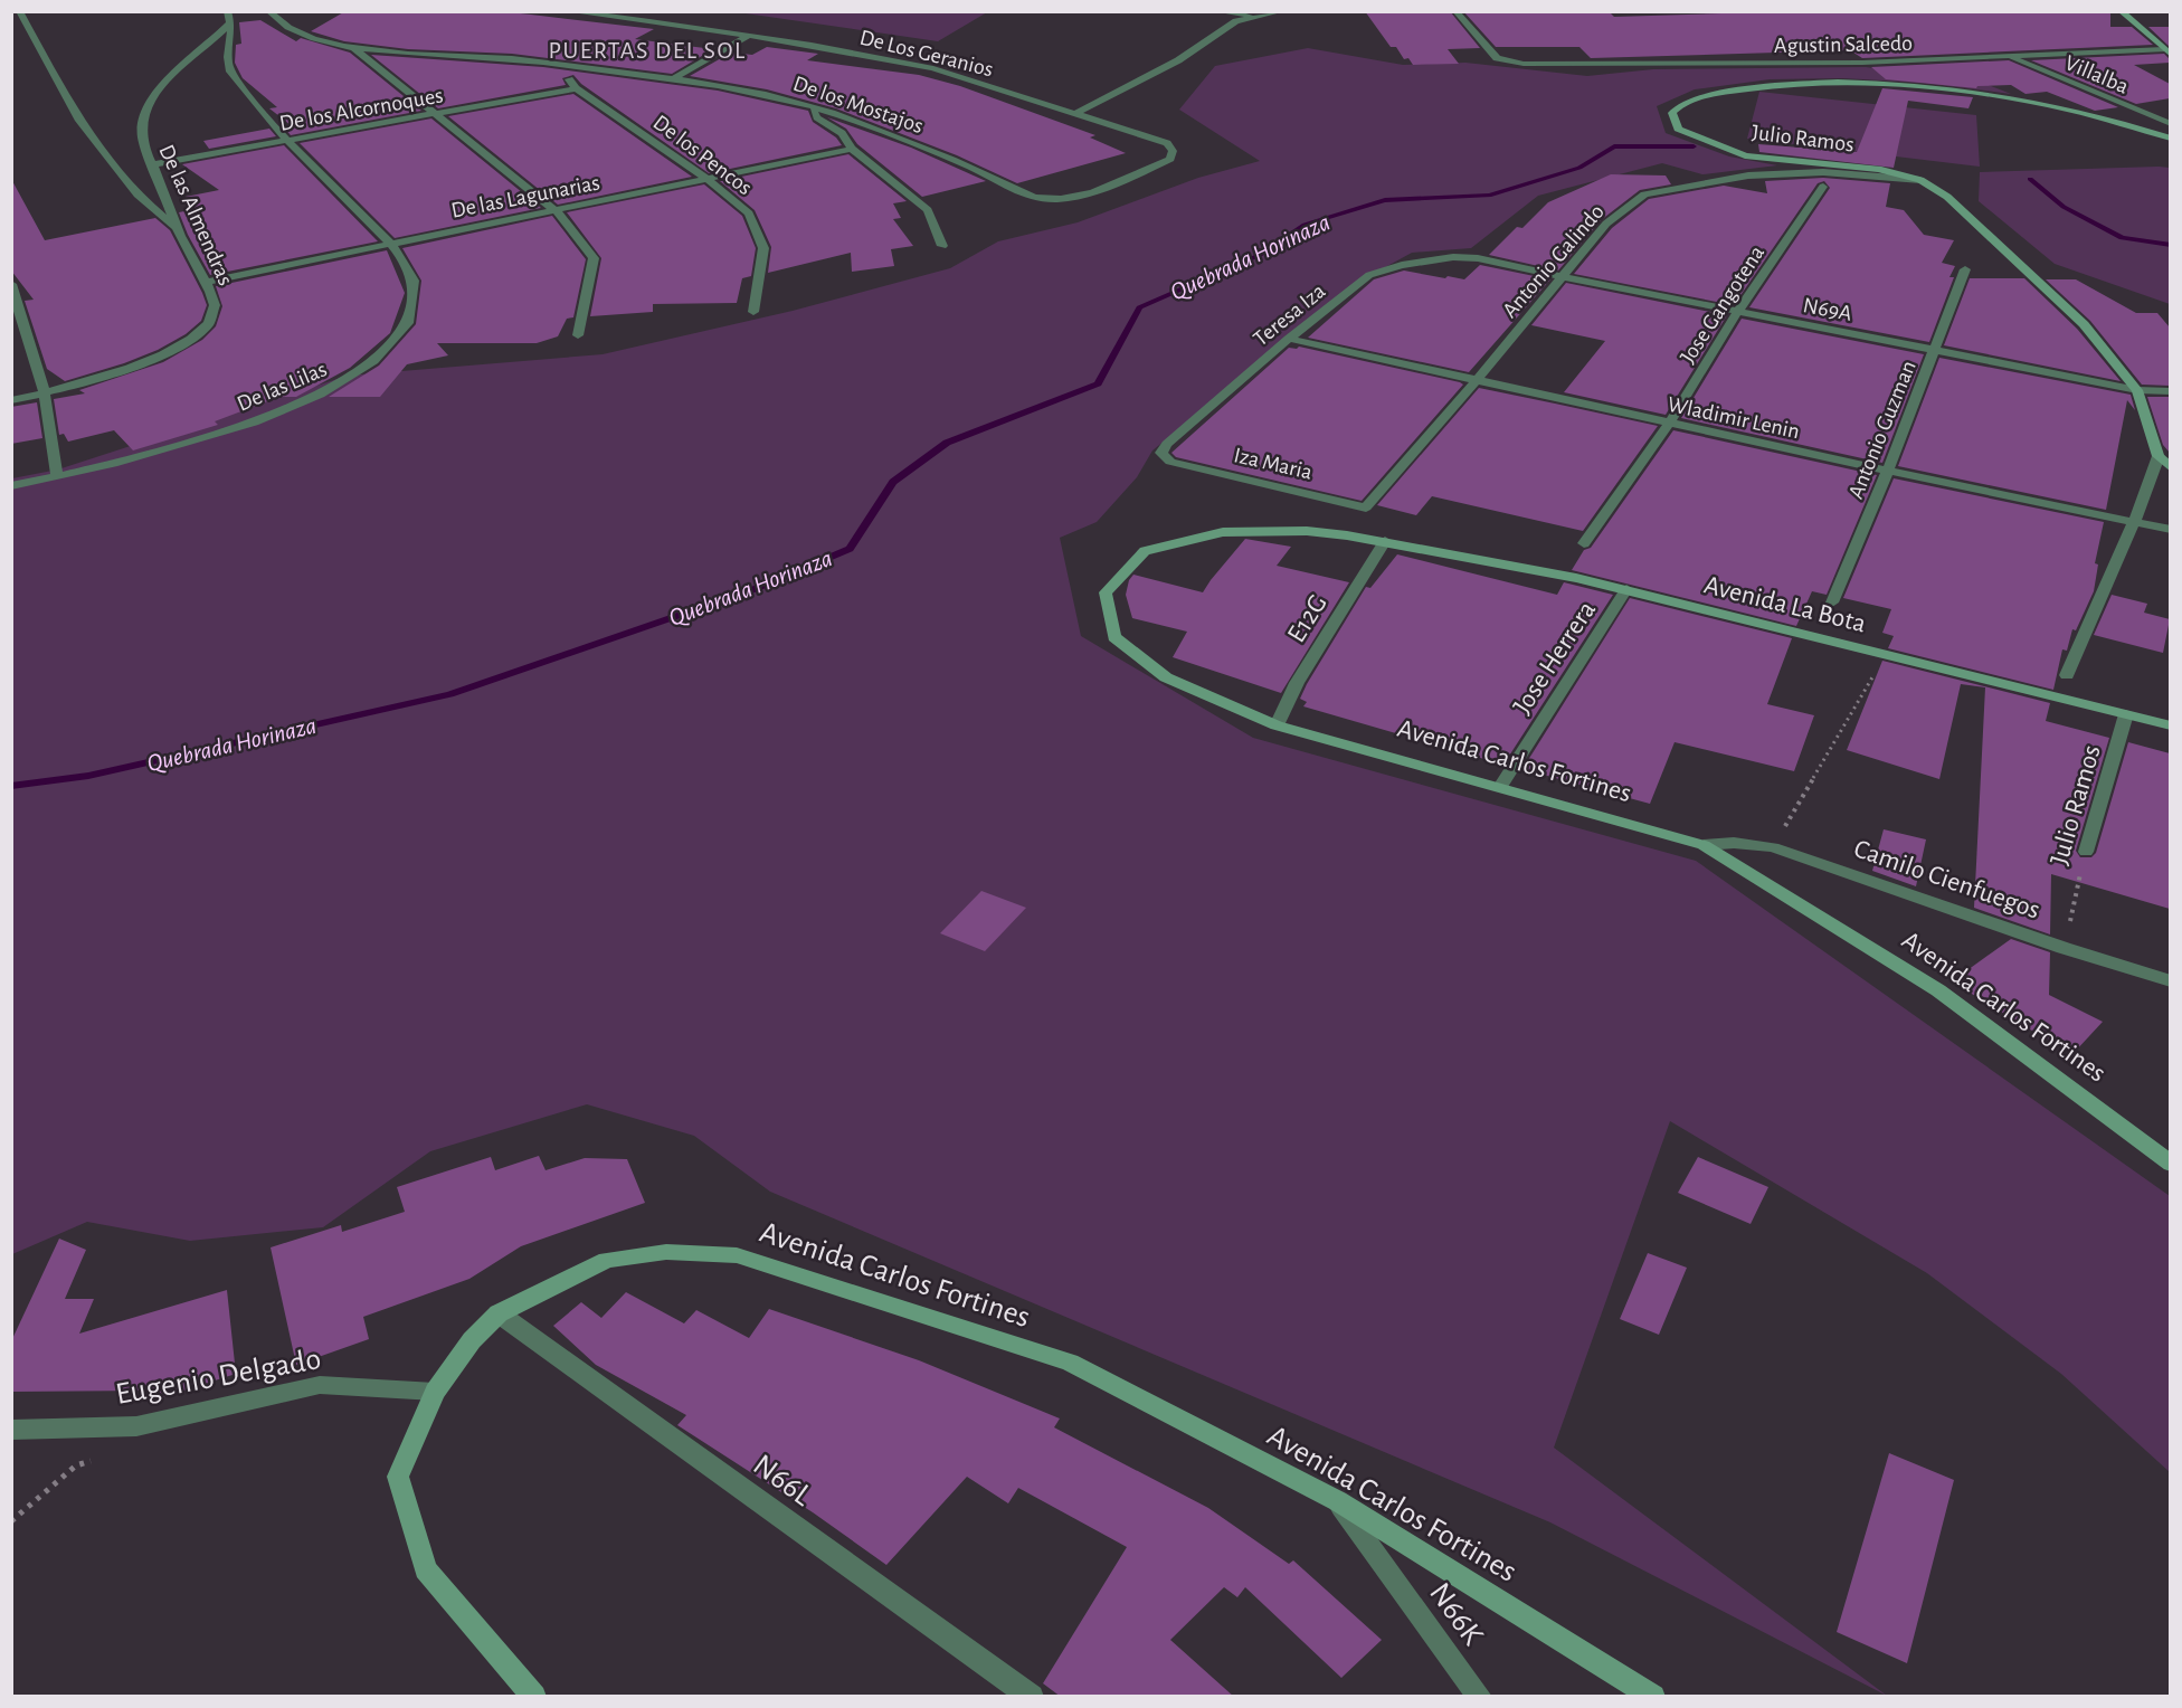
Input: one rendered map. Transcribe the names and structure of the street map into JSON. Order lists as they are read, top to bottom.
{
  "streets": {
    "street": [
      "Agustin Salcedo",
      "De Los Geranios",
      "Villalba",
      "De los Mostajos",
      "De los Alcornoques",
      "Julio Ramos",
      "De los Pencos",
      "De las Lagunarias",
      "De las Almendras",
      "Antonio Galindo",
      "Jose Gangotena",
      "N69A",
      "Teresa Iza",
      "De las Lilas",
      "Wladimir Lenin",
      "Antonio Guzman",
      "Iza Maria",
      "Avenida La Bota",
      "E12G",
      "Jose Herrera",
      "Avenida Carlos Fortines",
      "Camilo Cienfuegos",
      "Eugenio Delgado",
      "N66L",
      "N66K"
    ]
  },
  "crossings": [
    ["Agustin Salcedo", "Villalba"],
    ["De Los Geranios", "De los Mostajos"],
    ["De los Mostajos", "De los Pencos"],
    ["De los Alcornoques", "De los Pencos"],
    ["De los Alcornoques", "De las Almendras"],
    ["De los Alcornoques", "De las Lilas"],
    ["Julio Ramos", "Antonio Galindo"],
    ["Julio Ramos", "N69A"],
    ["Julio Ramos", "Avenida La Bota"],
    ["Julio Ramos", "Camilo Cienfuegos"],
    ["De los Pencos", "De las Lagunarias"],
    ["De las Lagunarias", "De las Almendras"],
    ["De las Lagunarias", "De las Lilas"],
    ["De las Almendras", "De las Lilas"],
    ["Antonio Galindo", "N69A"],
    ["Antonio Galindo", "Wladimir Lenin"],
    ["Antonio Galindo", "Iza Maria"],
    ["Jose Gangotena", "N69A"],
    ["Jose Gangotena", "Wladimir Lenin"],
    ["N69A", "Teresa Iza"],
    ["N69A", "Antonio Guzman"],
    ["Teresa Iza", "Wladimir Lenin"],
    ["Teresa Iza", "Iza Maria"],
    ["Wladimir Lenin", "Antonio Guzman"],
    ["Avenida La Bota", "E12G"],
    ["Avenida La Bota", "Jose Herrera"],
    ["Avenida La Bota", "Avenida Carlos Fortines"],
    ["E12G", "Avenida Carlos Fortines"],
    ["Jose Herrera", "Avenida Carlos Fortines"],
    ["Avenida Carlos Fortines", "Camilo Cienfuegos"],
    ["Avenida Carlos Fortines", "Eugenio Delgado"],
    ["Avenida Carlos Fortines", "N66L"],
    ["Avenida Carlos Fortines", "N66K"]
  ],
  "districts": ["PUERTAS DEL SOL"],
  "water": ["Quebrada Horinaza"]
}
